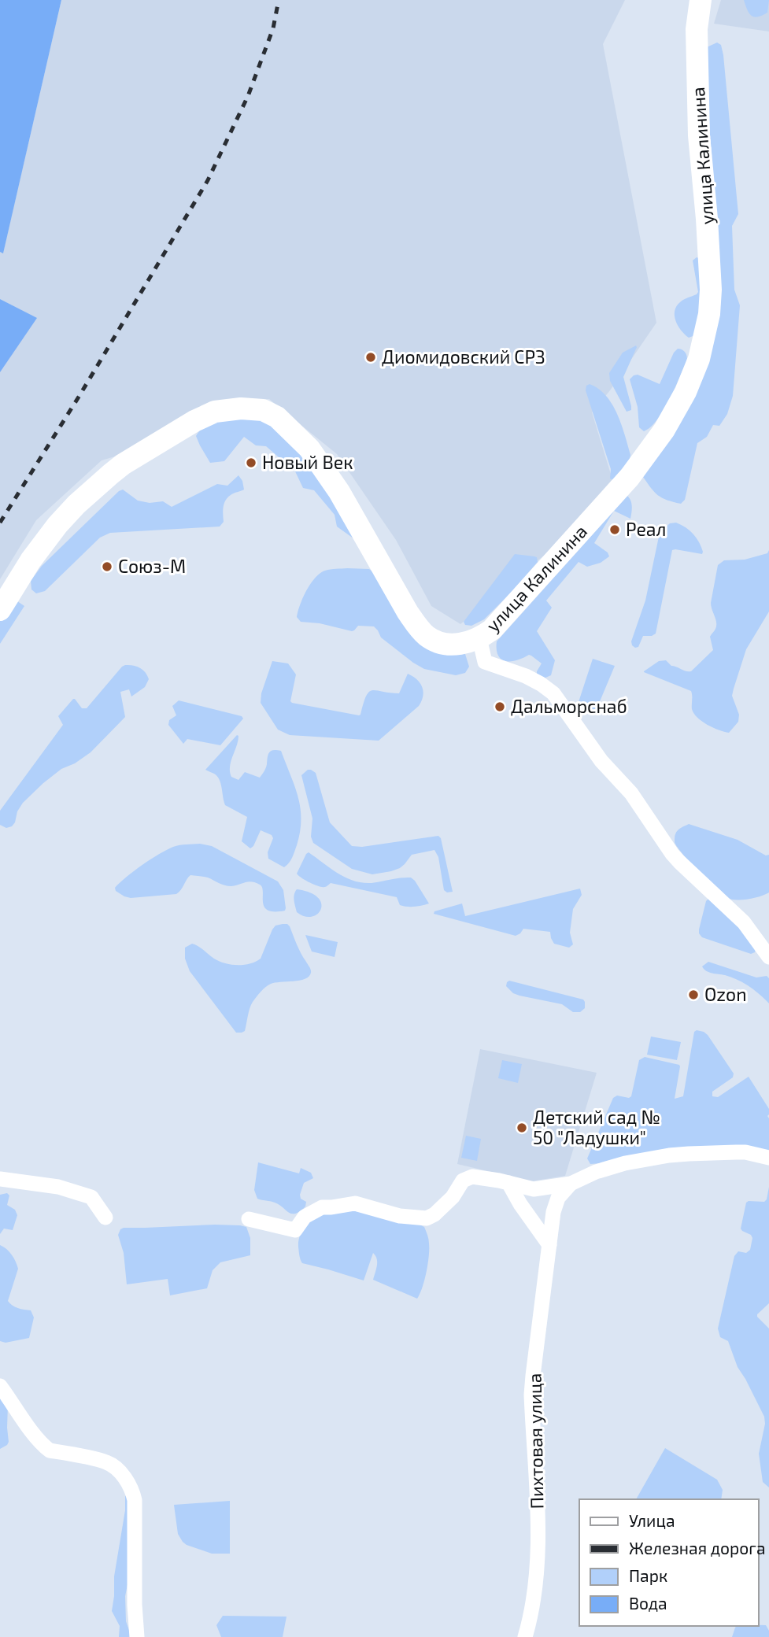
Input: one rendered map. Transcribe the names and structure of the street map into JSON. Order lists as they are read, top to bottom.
{
  "streets": {
    "main road": ["улица Калинина"],
    "street": ["Пихтовая улица"]
  },
  "places": [
    "Диомидовский СРЗ",
    "Новый Век",
    "Реал",
    "Союз-М",
    "Дальморснаб",
    "Ozon",
    "Детский сад № 50 \"Ладушки\""
  ],
  "legend": [
    "Улица",
    "Железная дорога",
    "Парк",
    "Вода"
  ]
}
